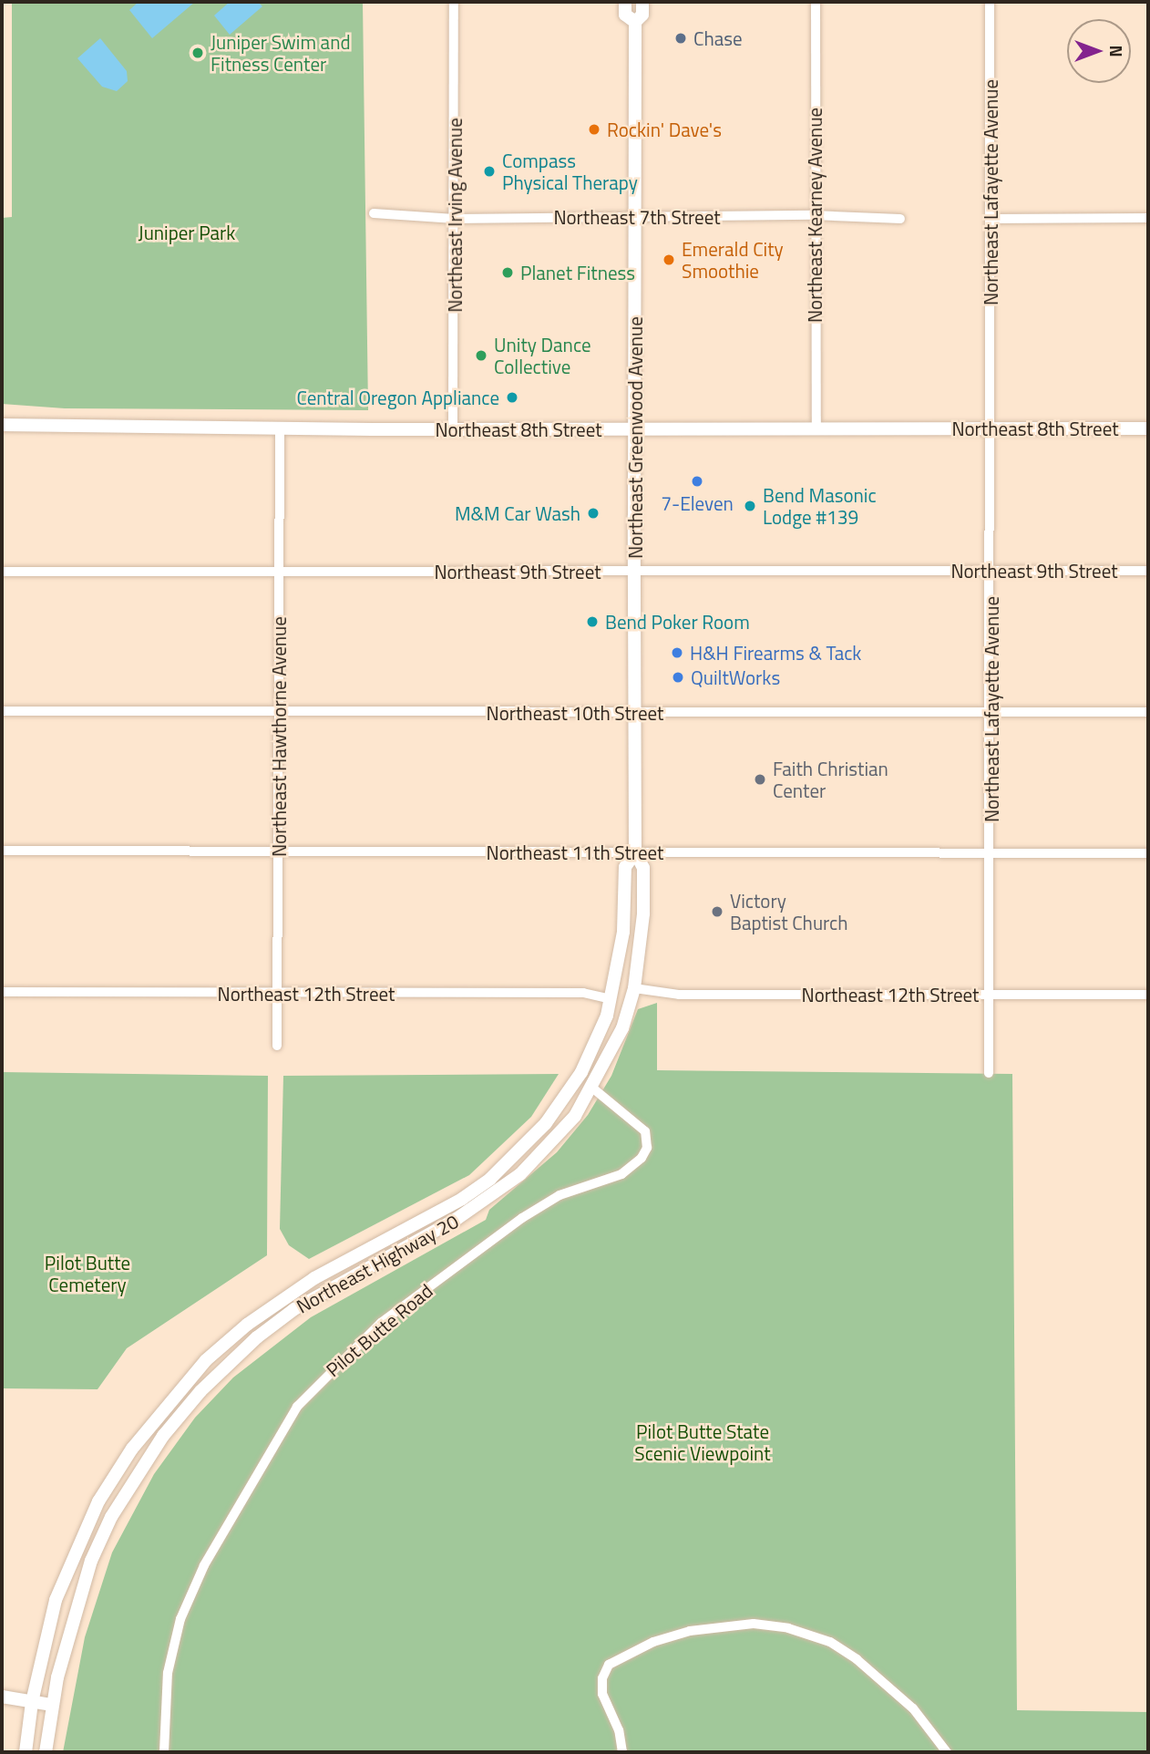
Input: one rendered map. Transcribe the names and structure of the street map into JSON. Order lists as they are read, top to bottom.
{
  "streets": {
    "main road": ["Northeast 8th Street", "Northeast Greenwood Avenue", "Northeast Highway 20"],
    "street": [
      "Northeast Lafayette Avenue",
      "Northeast Irving Avenue",
      "Northeast Kearney Avenue",
      "Northeast 7th Street",
      "Northeast 9th Street",
      "Northeast 10th Street",
      "Northeast Hawthorne Avenue",
      "Northeast 11th Street",
      "Northeast 12th Street",
      "Pilot Butte Road"
    ]
  },
  "crossings": [
    ["Northeast Lafayette Avenue", "Northeast 8th Street"],
    ["Northeast Lafayette Avenue", "Northeast 9th Street"],
    ["Northeast Lafayette Avenue", "Northeast 10th Street"],
    ["Northeast Lafayette Avenue", "Northeast 11th Street"],
    ["Northeast Lafayette Avenue", "Northeast 12th Street"],
    ["Northeast Irving Avenue", "Northeast 7th Street"],
    ["Northeast Irving Avenue", "Northeast 8th Street"],
    ["Northeast Kearney Avenue", "Northeast 7th Street"],
    ["Northeast Kearney Avenue", "Northeast 8th Street"],
    ["Northeast 7th Street", "Northeast Greenwood Avenue"],
    ["Northeast 8th Street", "Northeast Greenwood Avenue"],
    ["Northeast 8th Street", "Northeast Hawthorne Avenue"],
    ["Northeast Greenwood Avenue", "Northeast 9th Street"],
    ["Northeast Greenwood Avenue", "Northeast 10th Street"],
    ["Northeast Greenwood Avenue", "Northeast 11th Street"],
    ["Northeast Greenwood Avenue", "Northeast 12th Street"],
    ["Northeast Greenwood Avenue", "Northeast Highway 20"],
    ["Northeast 9th Street", "Northeast Hawthorne Avenue"],
    ["Northeast 10th Street", "Northeast Hawthorne Avenue"],
    ["Northeast Hawthorne Avenue", "Northeast 11th Street"],
    ["Northeast Hawthorne Avenue", "Northeast 12th Street"],
    ["Northeast 12th Street", "Northeast Highway 20"],
    ["Northeast Highway 20", "Pilot Butte Road"]
  ],
  "parks": ["Juniper Park", "Pilot Butte Cemetery", "Pilot Butte State Scenic Viewpoint"],
  "places": [
    "Chase",
    "Juniper Swim and Fitness Center",
    "Rockin' Dave's",
    "Compass Physical Therapy",
    "Emerald City Smoothie",
    "Planet Fitness",
    "Unity Dance Collective",
    "Central Oregon Appliance",
    "7-Eleven",
    "Bend Masonic Lodge #139",
    "M&M Car Wash",
    "Bend Poker Room",
    "H&H Firearms & Tack",
    "QuiltWorks",
    "Faith Christian Center",
    "Victory Baptist Church"
  ],
  "north": "right"
}
